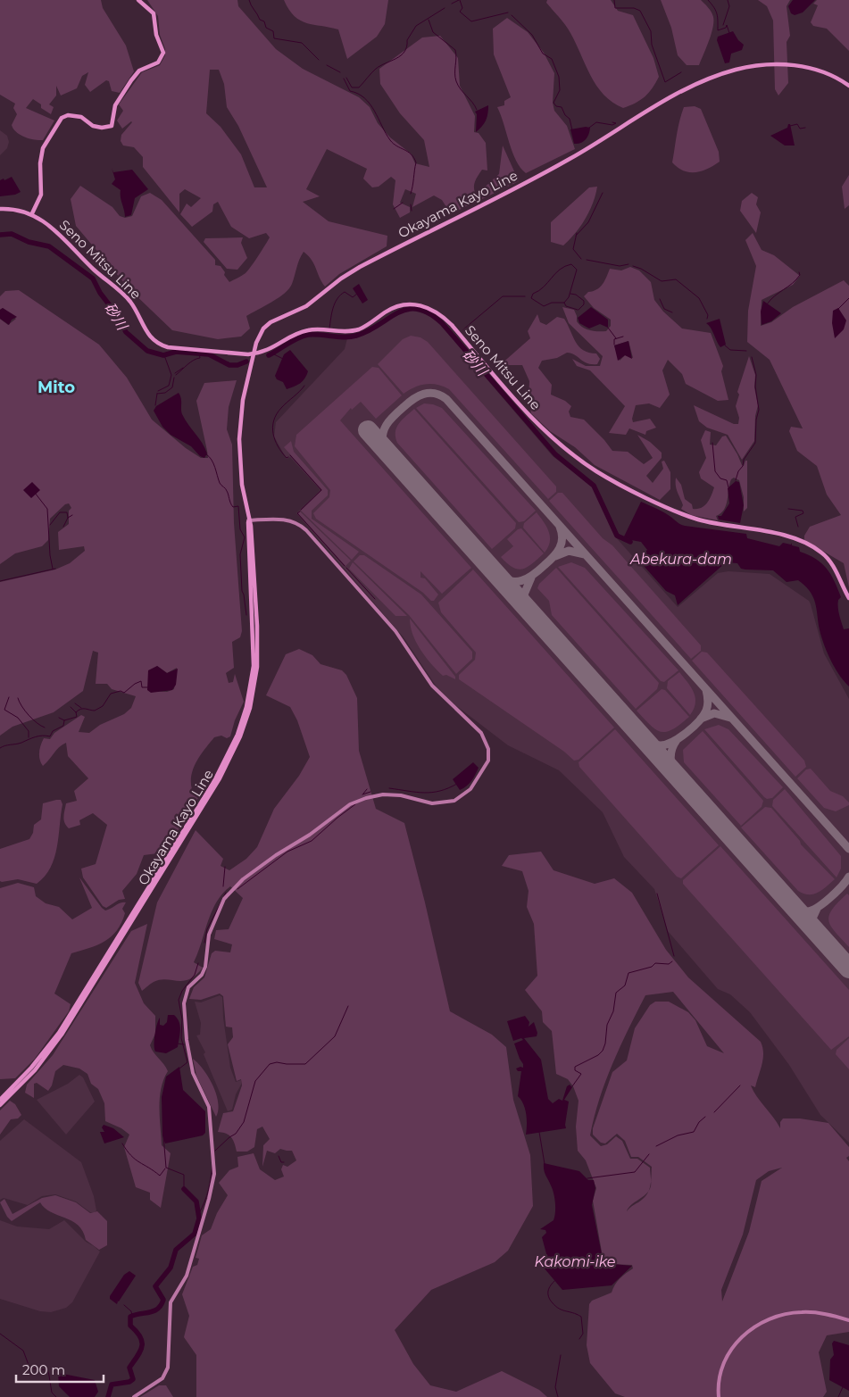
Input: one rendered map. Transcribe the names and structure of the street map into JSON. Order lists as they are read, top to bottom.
{
  "streets": {
    "main road": ["Okayama Kayo Line", "Seno Mitsu Line"]
  },
  "crossings": [
    ["Okayama Kayo Line", "Seno Mitsu Line"]
  ],
  "districts": ["Mito"],
  "water": ["砂川", "Abekura-dam", "Kakomi-ike"],
  "scale_bar": "200 m"
}
